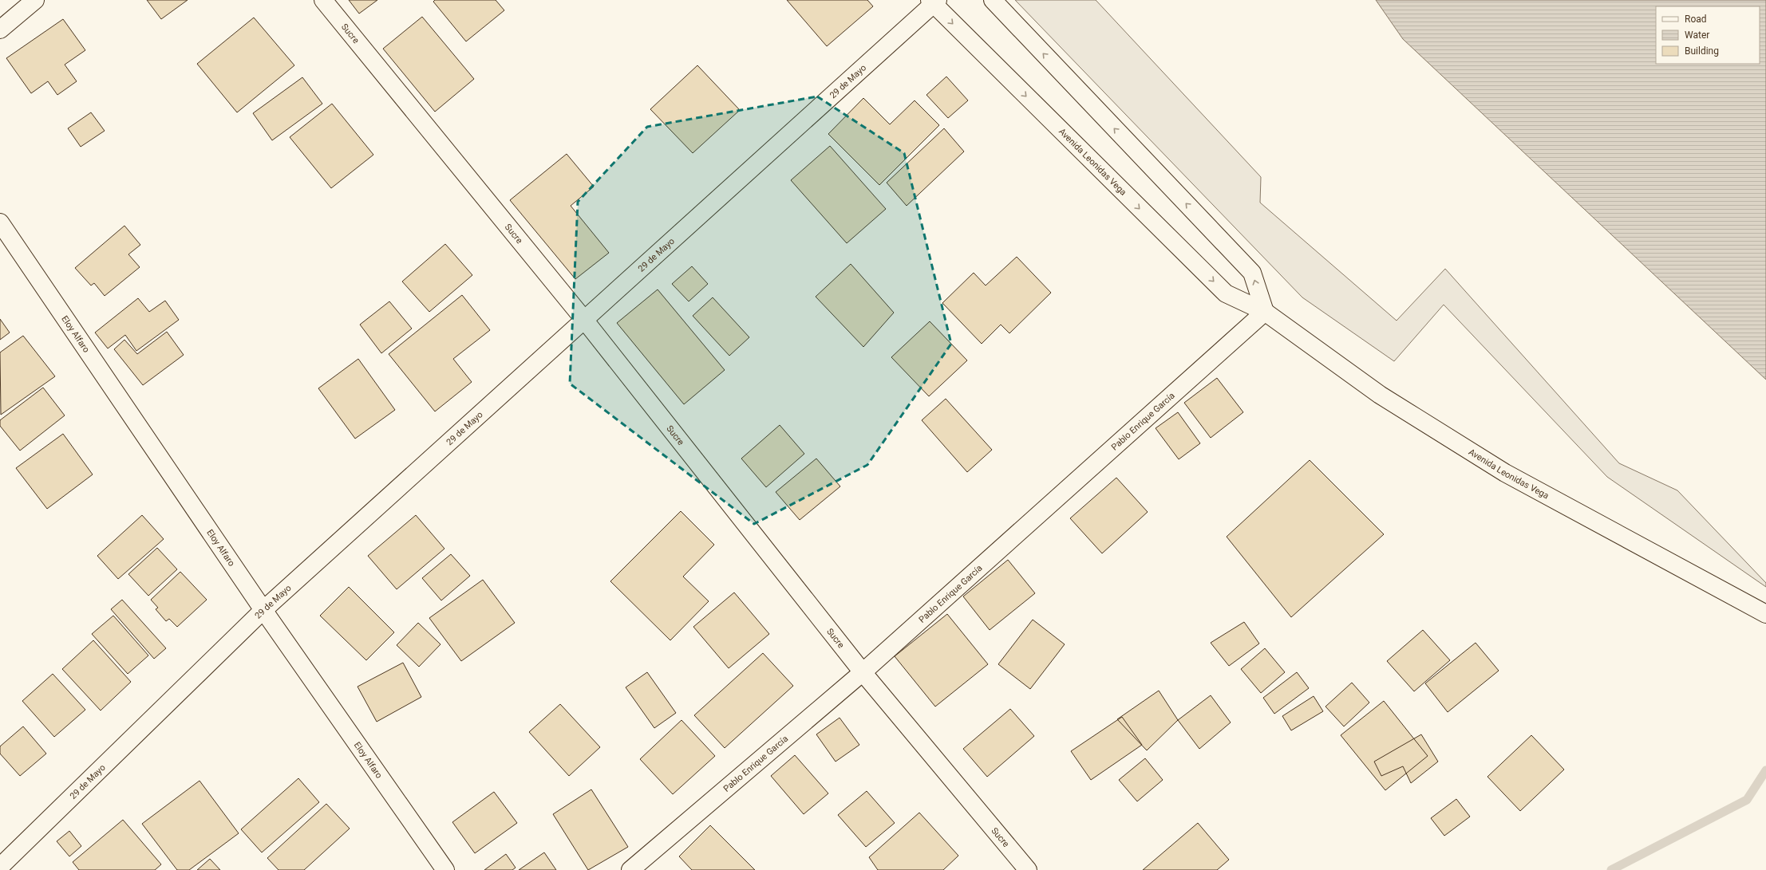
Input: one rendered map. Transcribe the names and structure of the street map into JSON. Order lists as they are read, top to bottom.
{
  "streets": {
    "main road": [
      "Sucre",
      "29 de Mayo",
      "Avenida Leonidas Vega",
      "Eloy Alfaro",
      "Pablo Enrique García"
    ]
  },
  "crossings": [
    ["Sucre", "29 de Mayo"],
    ["Sucre", "Pablo Enrique García"],
    ["29 de Mayo", "Avenida Leonidas Vega"],
    ["29 de Mayo", "Eloy Alfaro"],
    ["Avenida Leonidas Vega", "Pablo Enrique García"]
  ],
  "legend": ["Road", "Water", "Building"]
}
